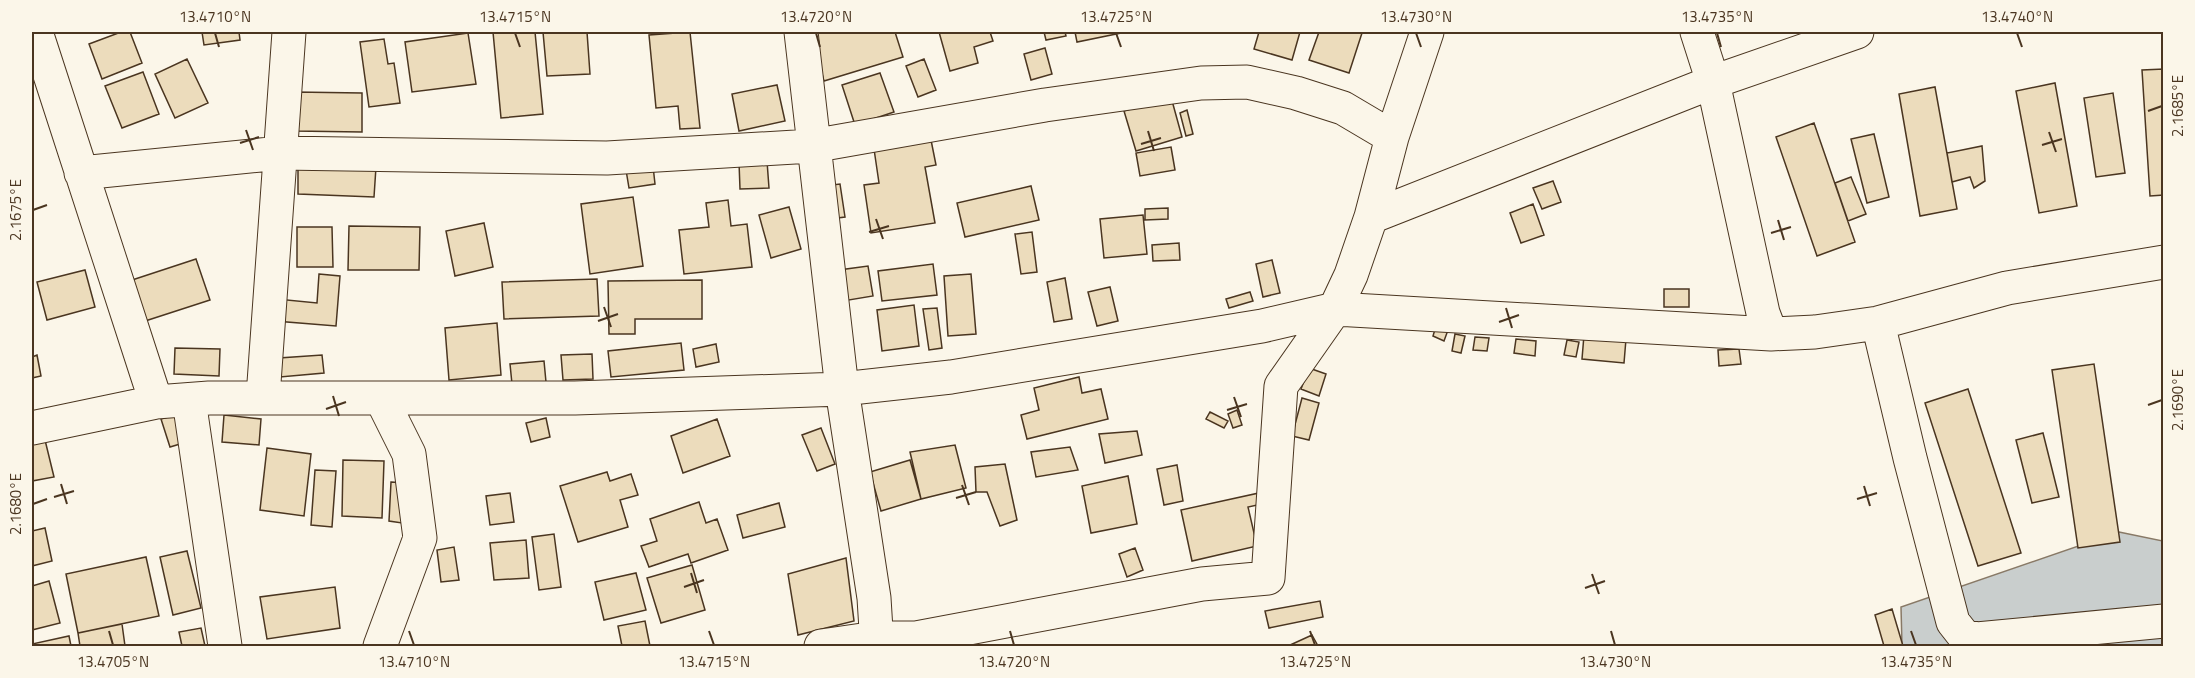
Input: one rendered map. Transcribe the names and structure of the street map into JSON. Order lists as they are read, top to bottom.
{
  "coordinates": [
    "13.4710°N",
    "13.4715°N",
    "13.4720°N",
    "13.4725°N",
    "13.4730°N",
    "13.4735°N",
    "13.4740°N",
    "2.1685°E",
    "2.1675°E",
    "2.1690°E",
    "2.1680°E",
    "13.4705°N"
  ]
}
